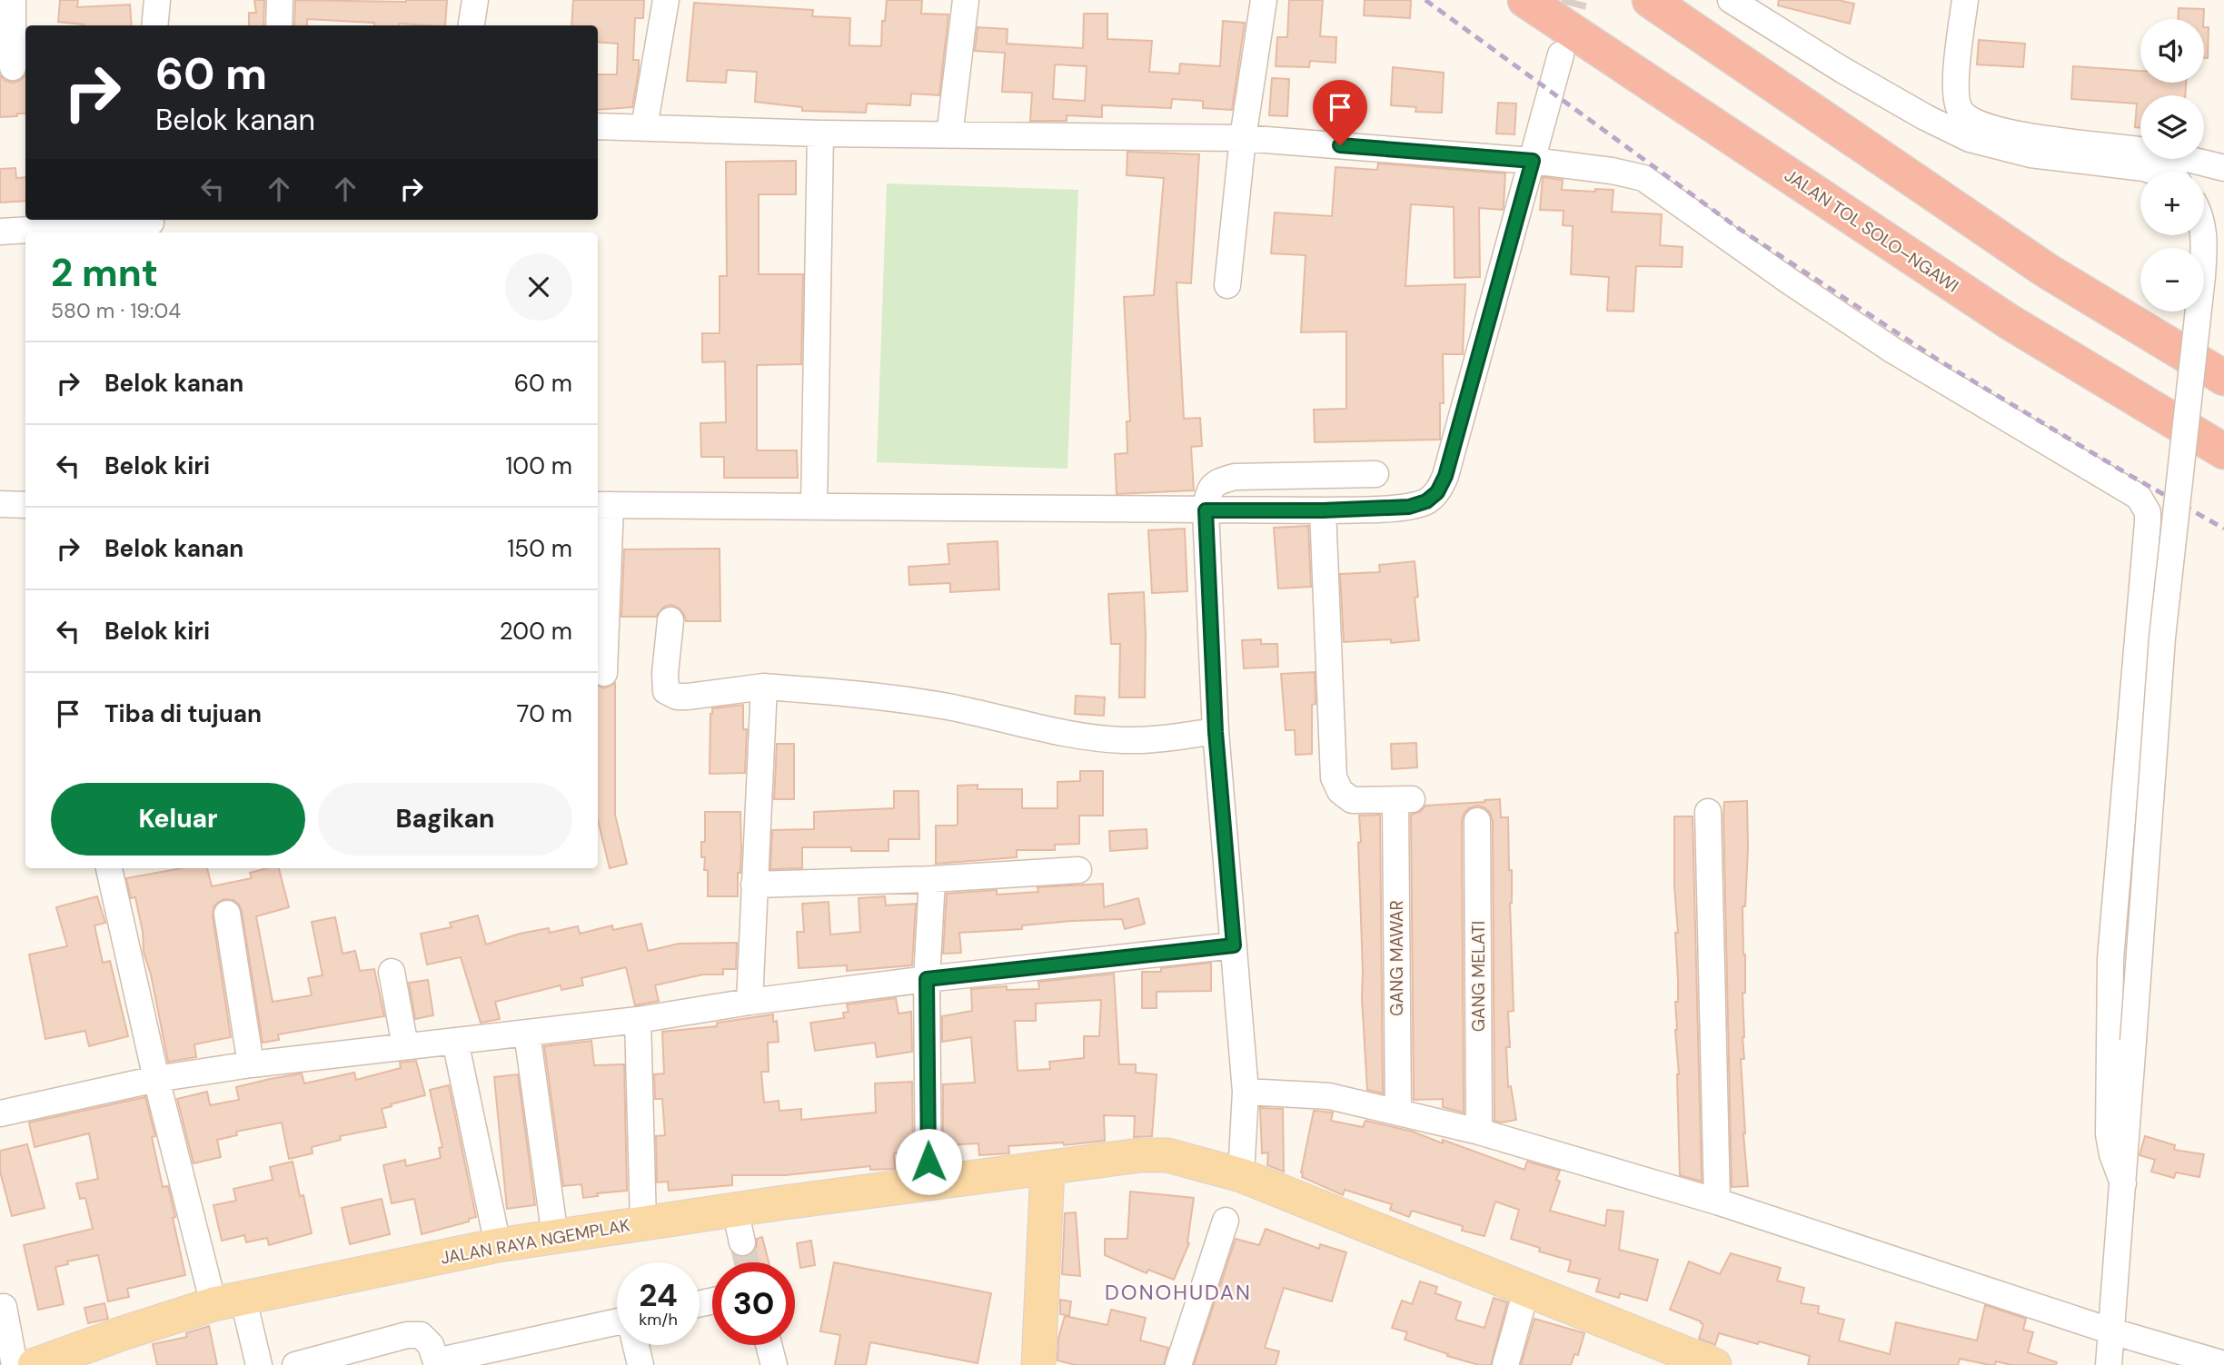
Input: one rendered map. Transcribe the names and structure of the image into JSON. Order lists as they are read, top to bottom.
{
  "streets": {
    "highway": ["JALAN TOL SOLO–NGAWI"],
    "main road": ["JALAN RAYA NGEMPLAK"],
    "street": ["GANG MAWAR", "GANG MELATI"]
  },
  "districts": ["DONOHUDAN"],
  "page": {
    "map_buttons": ["+", "−"],
    "turn": ["60 m", "Belok kanan"],
    "heading": ["2 mnt", "580 m · 19:04"],
    "list": [
      {
        "name": "Belok kanan",
        "value": "60 m"
      },
      {
        "name": "Belok kiri",
        "value": "100 m"
      },
      {
        "name": "Belok kanan",
        "value": "150 m"
      },
      {
        "name": "Belok kiri",
        "value": "200 m"
      },
      {
        "name": "Tiba di tujuan",
        "value": "70 m"
      }
    ],
    "buttons": ["Keluar", "Bagikan"],
    "speed": "24 km/h",
    "limit": "30"
  }
}
